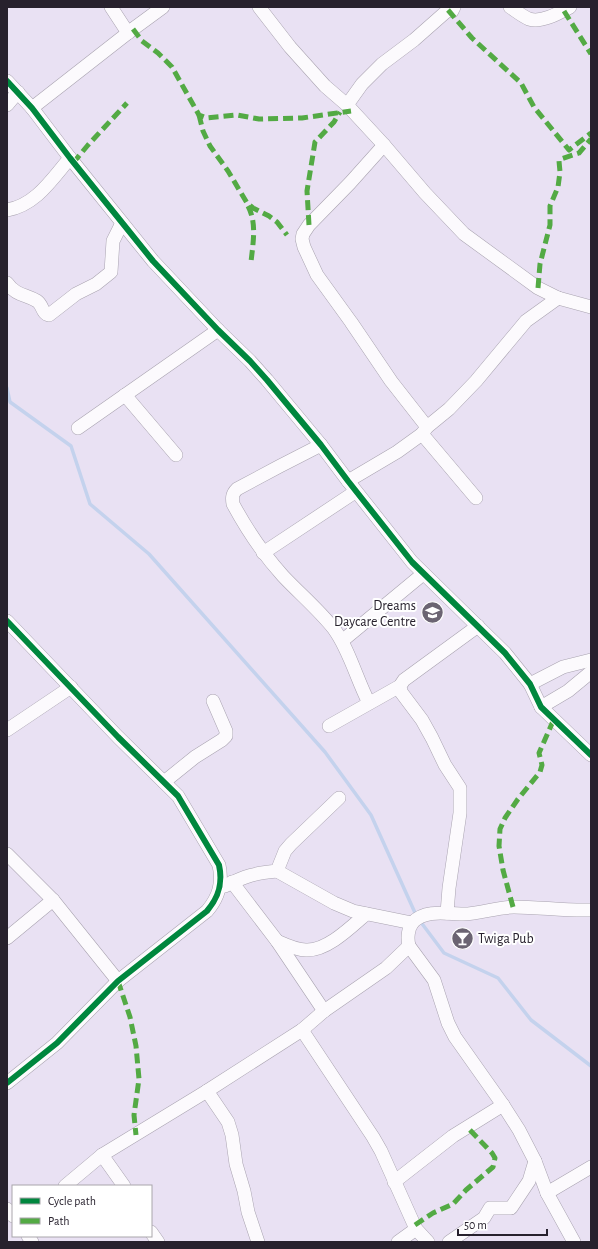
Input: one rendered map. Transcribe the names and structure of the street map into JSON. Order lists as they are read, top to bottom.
{
  "places": {
    "school or university": ["Dreams Daycare Centre"],
    "bar": ["Twiga Pub"]
  },
  "legend": ["Cycle path", "Path"],
  "scale_bar": "50 m"
}
